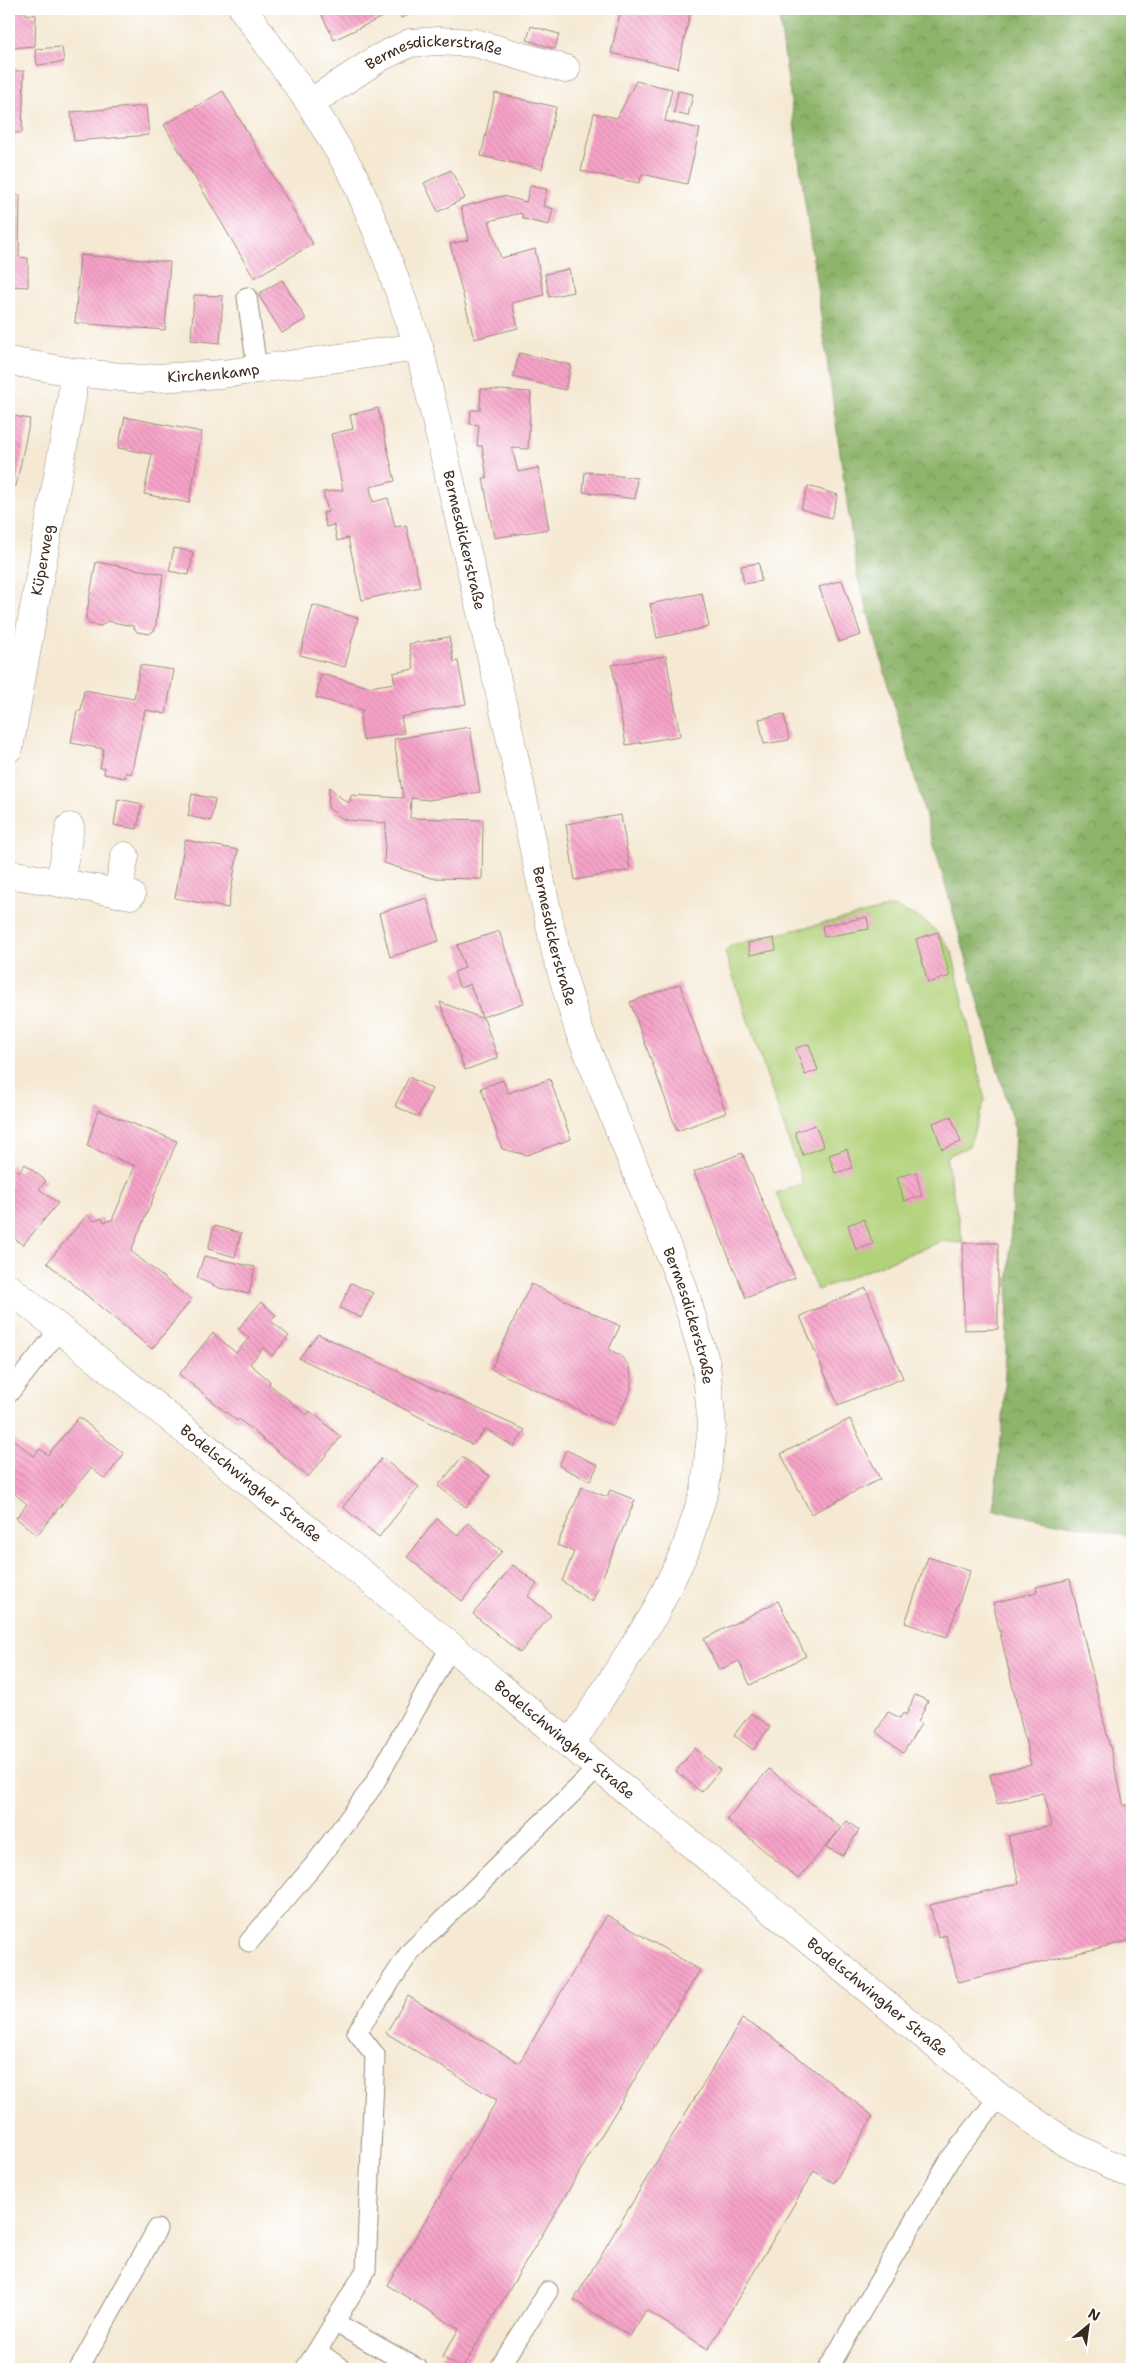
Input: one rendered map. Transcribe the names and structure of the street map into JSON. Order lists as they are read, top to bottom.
{
  "streets": {
    "street": [
      "Bermesdickerstraße",
      "Kirchenkamp",
      "Küperweg",
      "Bodelschwingher Straße"
    ]
  },
  "crossings": [
    ["Bermesdickerstraße", "Kirchenkamp"],
    ["Bermesdickerstraße", "Bodelschwingher Straße"],
    ["Kirchenkamp", "Küperweg"]
  ],
  "north": "top right"
}
